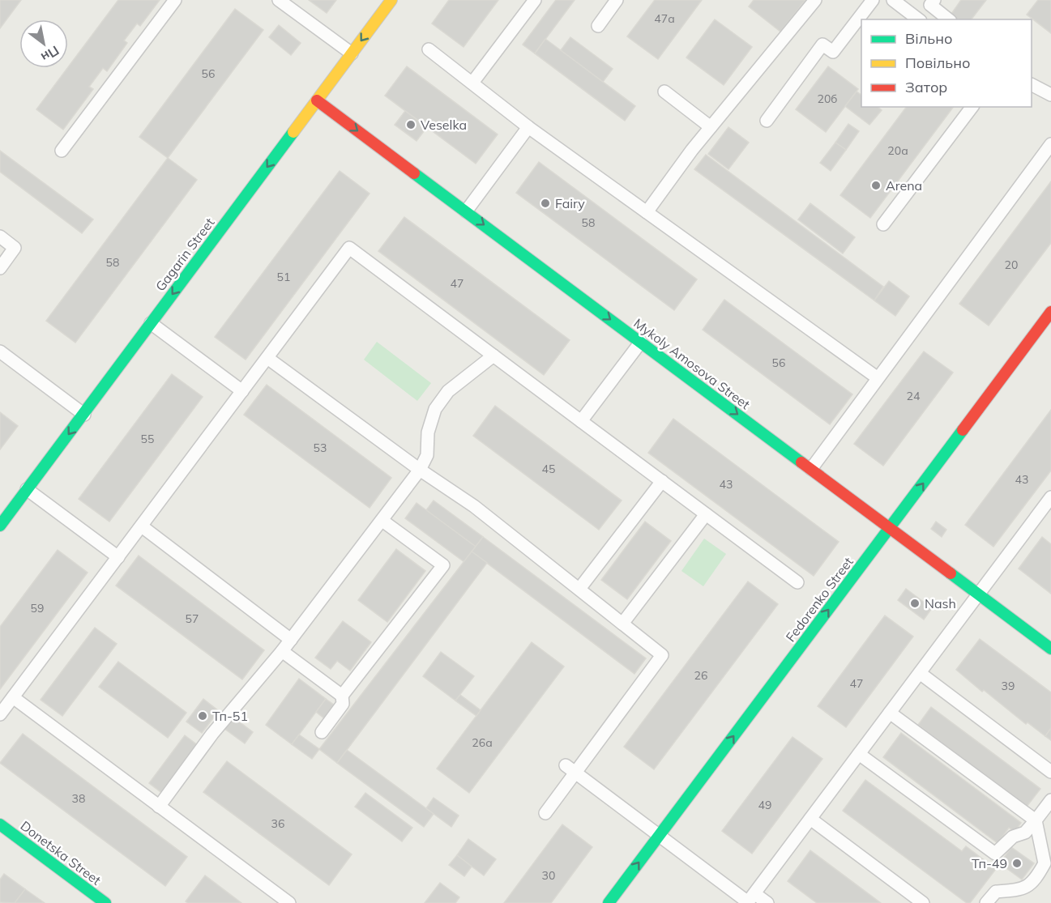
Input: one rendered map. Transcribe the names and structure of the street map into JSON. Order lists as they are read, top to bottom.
{
  "streets": {
    "street": [
      "Gagarin Street",
      "Mykoly Amosova Street",
      "Fedorenko Street",
      "Donetska Street"
    ]
  },
  "crossings": [
    ["Gagarin Street", "Mykoly Amosova Street"],
    ["Mykoly Amosova Street", "Fedorenko Street"]
  ],
  "one_way": ["Gagarin Street", "Mykoly Amosova Street", "Fedorenko Street"],
  "places": [
    "Veselka",
    "Arena",
    "Fairy",
    "Nash",
    "Тп-51",
    "Тп-49"
  ],
  "house_numbers": [
    "47а",
    "56",
    "20б",
    "20а",
    "58",
    "58",
    "20",
    "51",
    "47",
    "56",
    "24",
    "55",
    "53",
    "45",
    "43",
    "43",
    "59",
    "57",
    "26",
    "47",
    "39",
    "26а",
    "38",
    "49",
    "36",
    "30"
  ],
  "legend": ["Вільно", "Повільно", "Затор"],
  "north": "bottom right"
}
